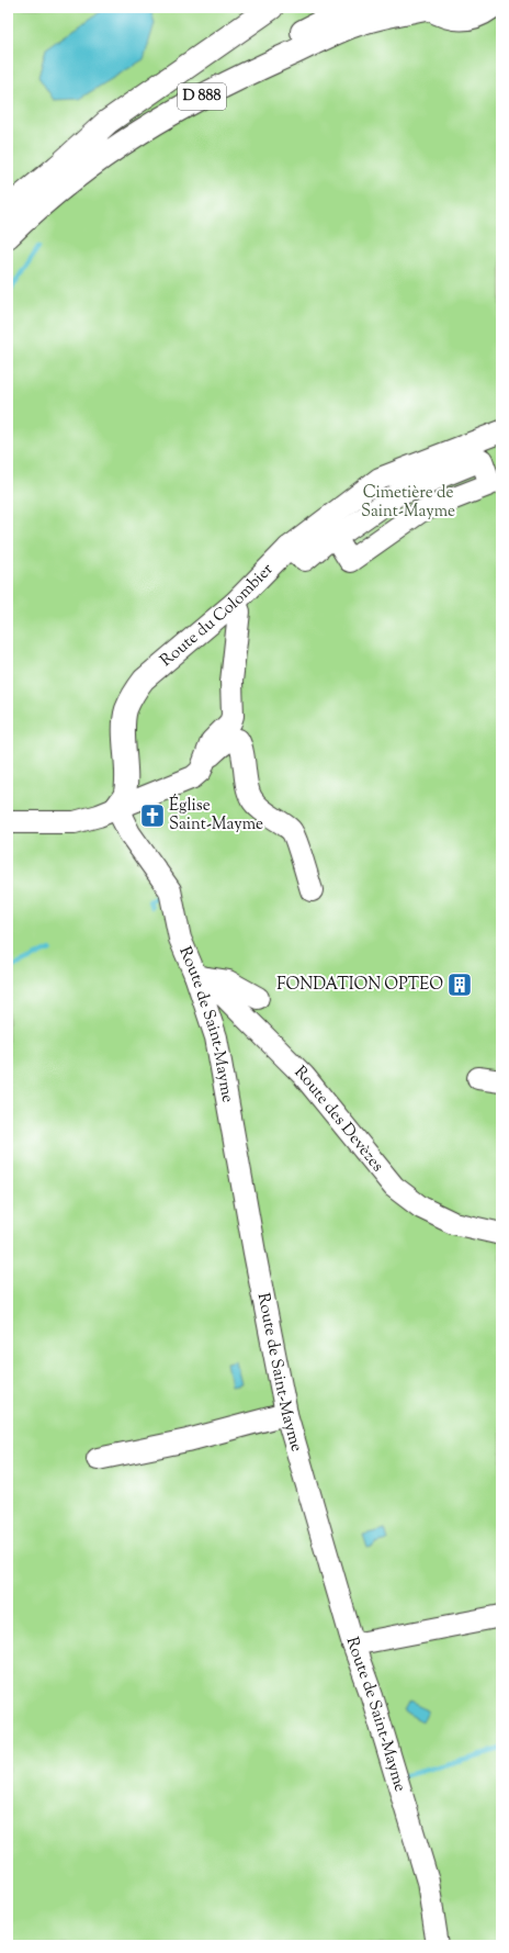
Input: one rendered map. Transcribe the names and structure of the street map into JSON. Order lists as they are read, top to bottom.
{
  "streets": {
    "main road": ["D 888"],
    "street": ["Route du Colombier", "Route de Saint-Mayme", "Route des Devèzes"]
  },
  "crossings": [
    ["Route du Colombier", "Route de Saint-Mayme"],
    ["Route de Saint-Mayme", "Route des Devèzes"]
  ],
  "parks": ["Cimetière de Saint-Mayme"],
  "places": {
    "church": ["Église Saint-Mayme"],
    "building": ["FONDATION OPTEO"]
  }
}
